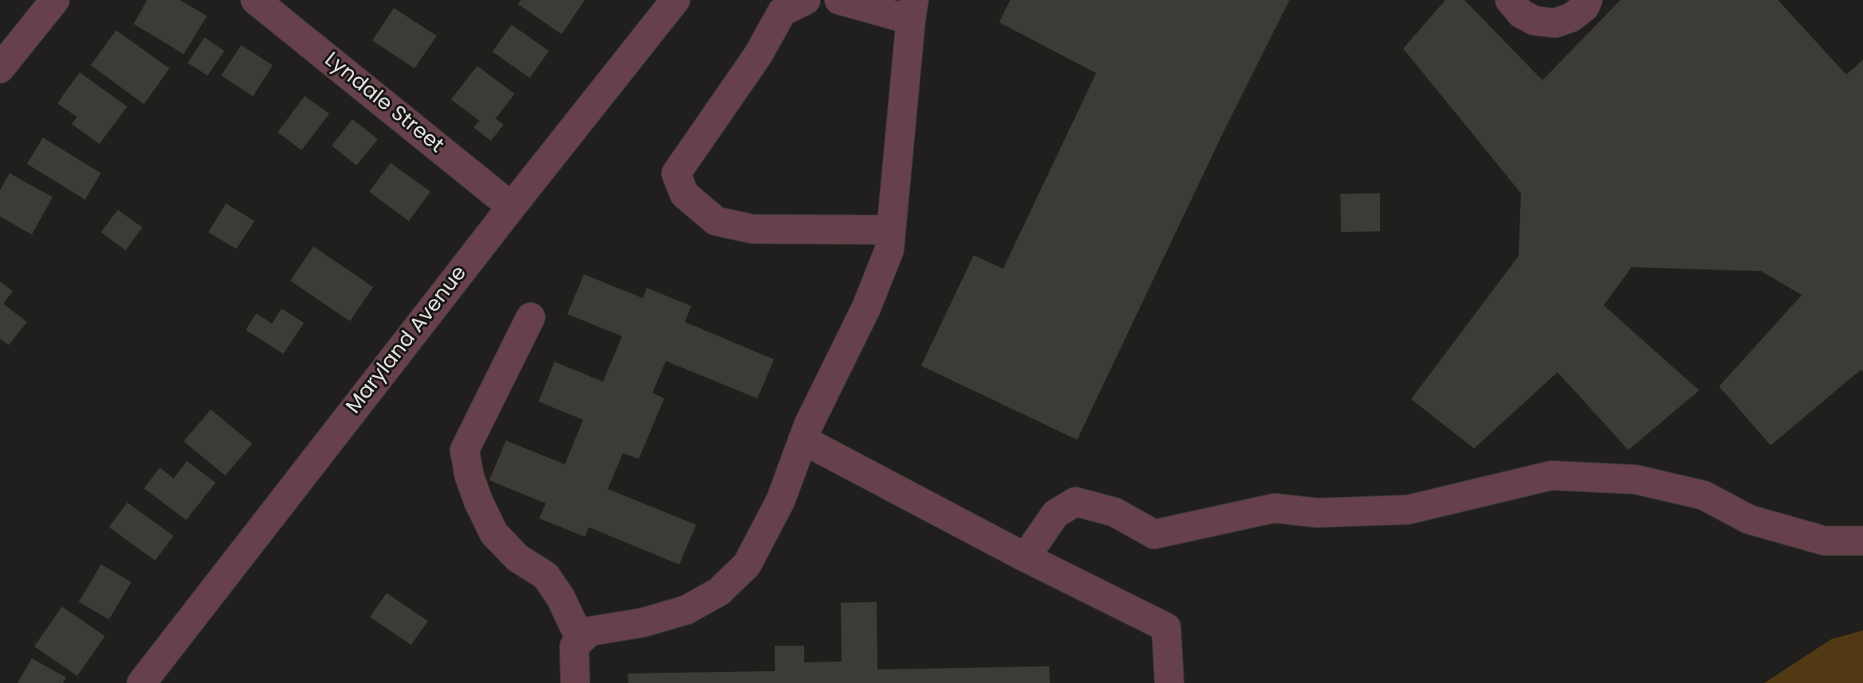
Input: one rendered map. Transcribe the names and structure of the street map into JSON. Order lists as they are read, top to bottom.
{
  "streets": {
    "street": ["Lyndale Street", "Maryland Avenue"]
  },
  "crossings": [
    ["Lyndale Street", "Maryland Avenue"]
  ]
}
